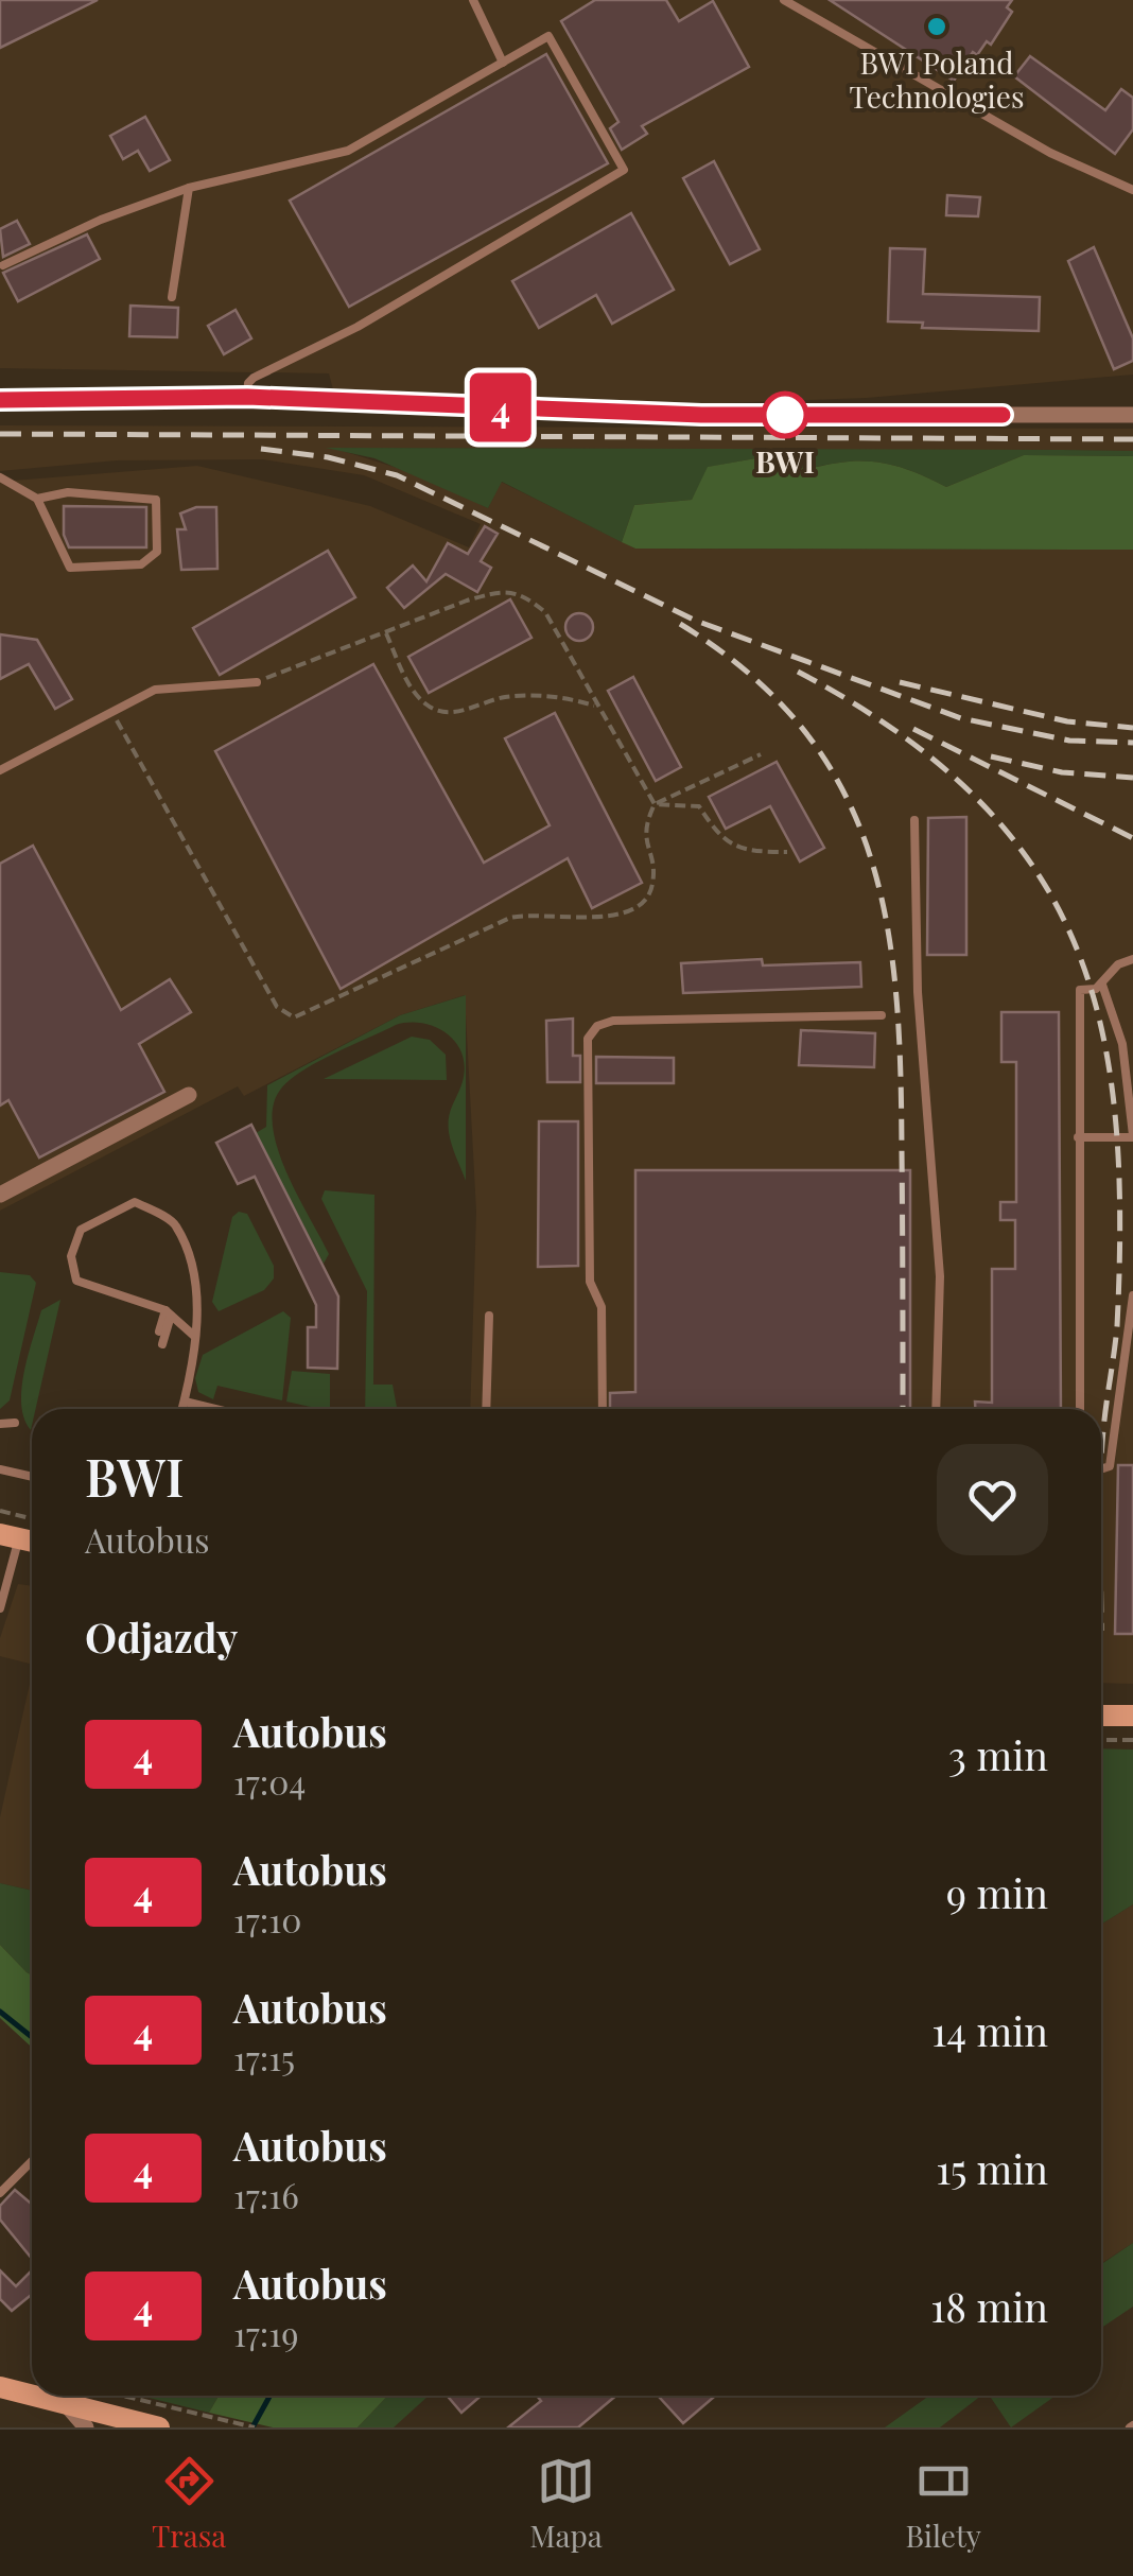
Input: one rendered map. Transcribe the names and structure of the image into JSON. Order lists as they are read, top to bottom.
{
  "places": ["BWI Poland Technologies", "BWI"],
  "lines": ["bus line 4"],
  "page": {
    "on_map": "4",
    "heading": [
      ["BWI", "Autobus"],
      "Odjazdy"
    ],
    "list": [
      {
        "mark": "4",
        "name": "Autobus",
        "note": "17:04",
        "value": "3 min"
      },
      {
        "mark": "4",
        "name": "Autobus",
        "note": "17:10",
        "value": "9 min"
      },
      {
        "mark": "4",
        "name": "Autobus",
        "note": "17:15",
        "value": "14 min"
      },
      {
        "mark": "4",
        "name": "Autobus",
        "note": "17:16",
        "value": "15 min"
      },
      {
        "mark": "4",
        "name": "Autobus",
        "note": "17:19",
        "value": "18 min"
      }
    ],
    "tabs": ["Trasa", "Mapa", "Bilety"]
  }
}
